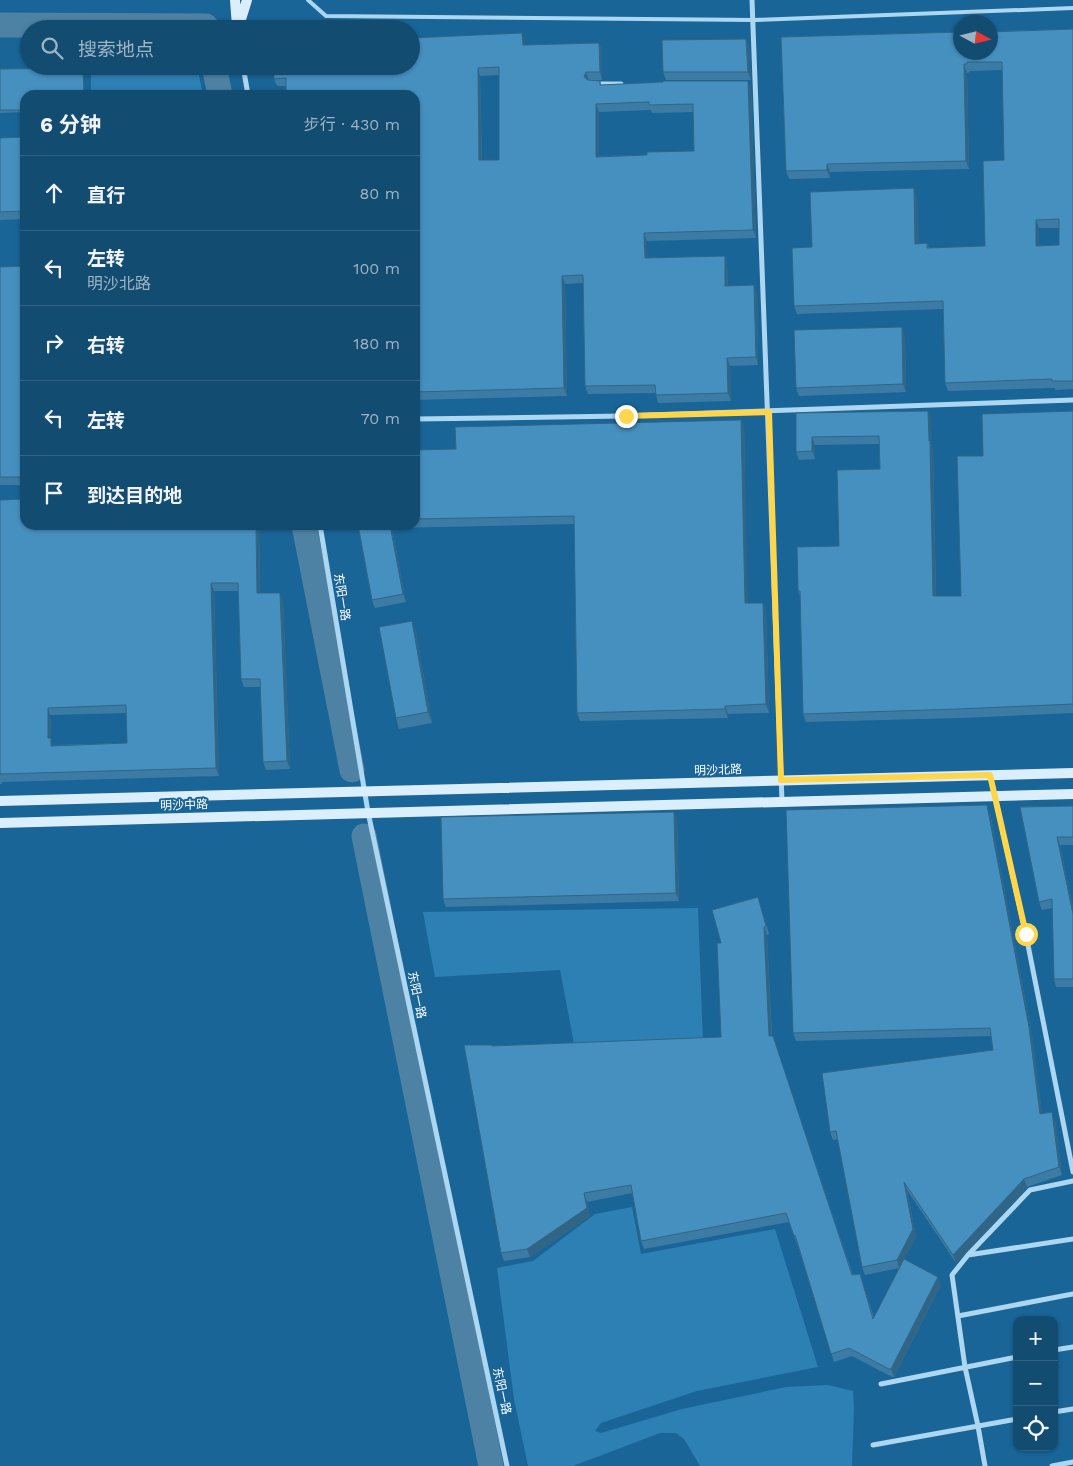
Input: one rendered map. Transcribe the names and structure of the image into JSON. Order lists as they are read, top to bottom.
{
  "streets": {
    "street": ["东阳一路", "明沙北路", "明沙中路"]
  },
  "crossings": [
    ["东阳一路", "明沙北路"],
    ["东阳一路", "明沙中路"],
    ["明沙北路", "明沙中路"]
  ],
  "north": "right",
  "page": {
    "search": "搜索地点",
    "heading": ["6 分钟", "步行 · 430 m"],
    "list": [
      ["直行", "80 m"],
      ["左转", "明沙北路", "100 m"],
      ["右转", "180 m"],
      ["左转", "70 m"],
      "到达目的地"
    ],
    "map_buttons": ["+", "−"]
  }
}
